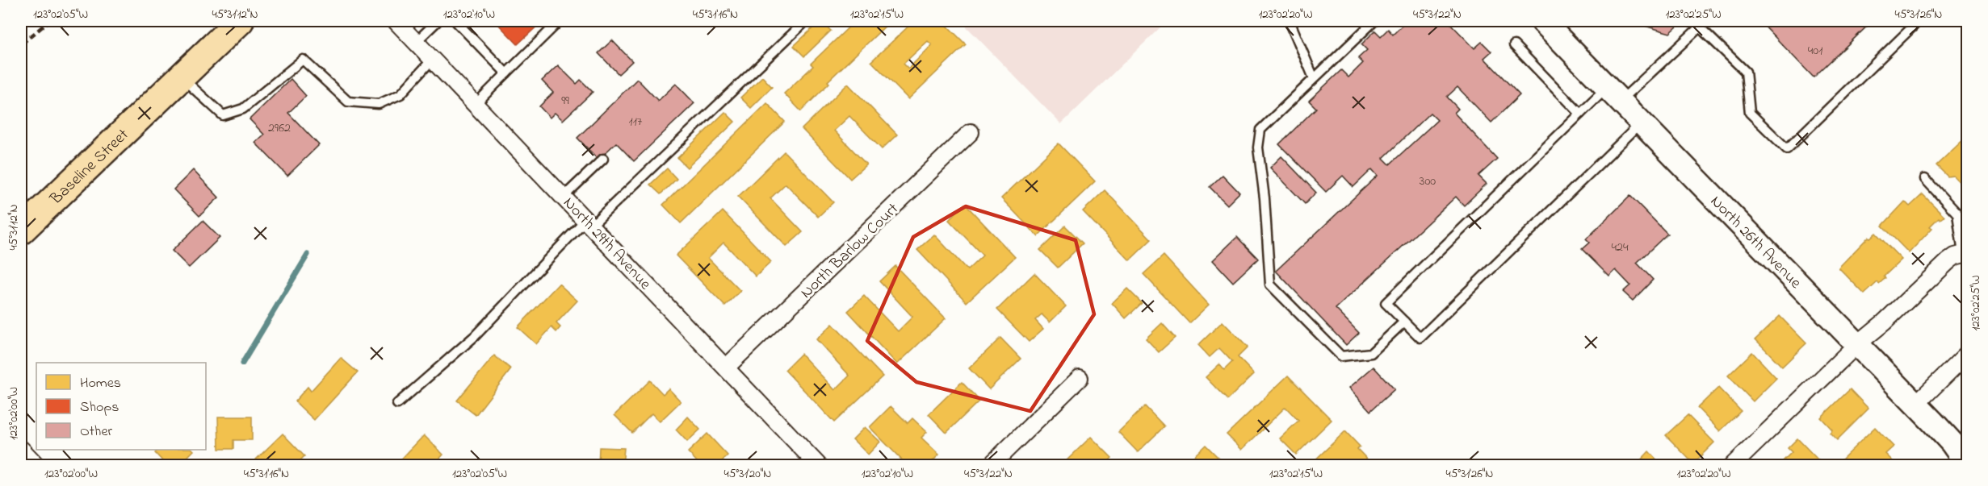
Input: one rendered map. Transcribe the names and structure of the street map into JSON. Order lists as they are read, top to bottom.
{
  "streets": {
    "highway": ["Baseline Street"],
    "street": ["North 26th Avenue", "North 29th Avenue", "North Barlow Court"]
  },
  "crossings": [
    ["North 29th Avenue", "North Barlow Court"]
  ],
  "house_numbers": [
    "401",
    "99",
    "117",
    "2962",
    "300",
    "424"
  ],
  "legend": ["Homes", "Shops", "Other"],
  "coordinates": [
    "123°02'05\"W",
    "45°31'12\"N",
    "123°02'10\"W",
    "45°31'16\"N",
    "123°02'15\"W",
    "123°02'20\"W",
    "45°31'22\"N",
    "123°02'25\"W",
    "45°31'26\"N",
    "123°02'00\"W",
    "45°31'20\"N"
  ]
}
